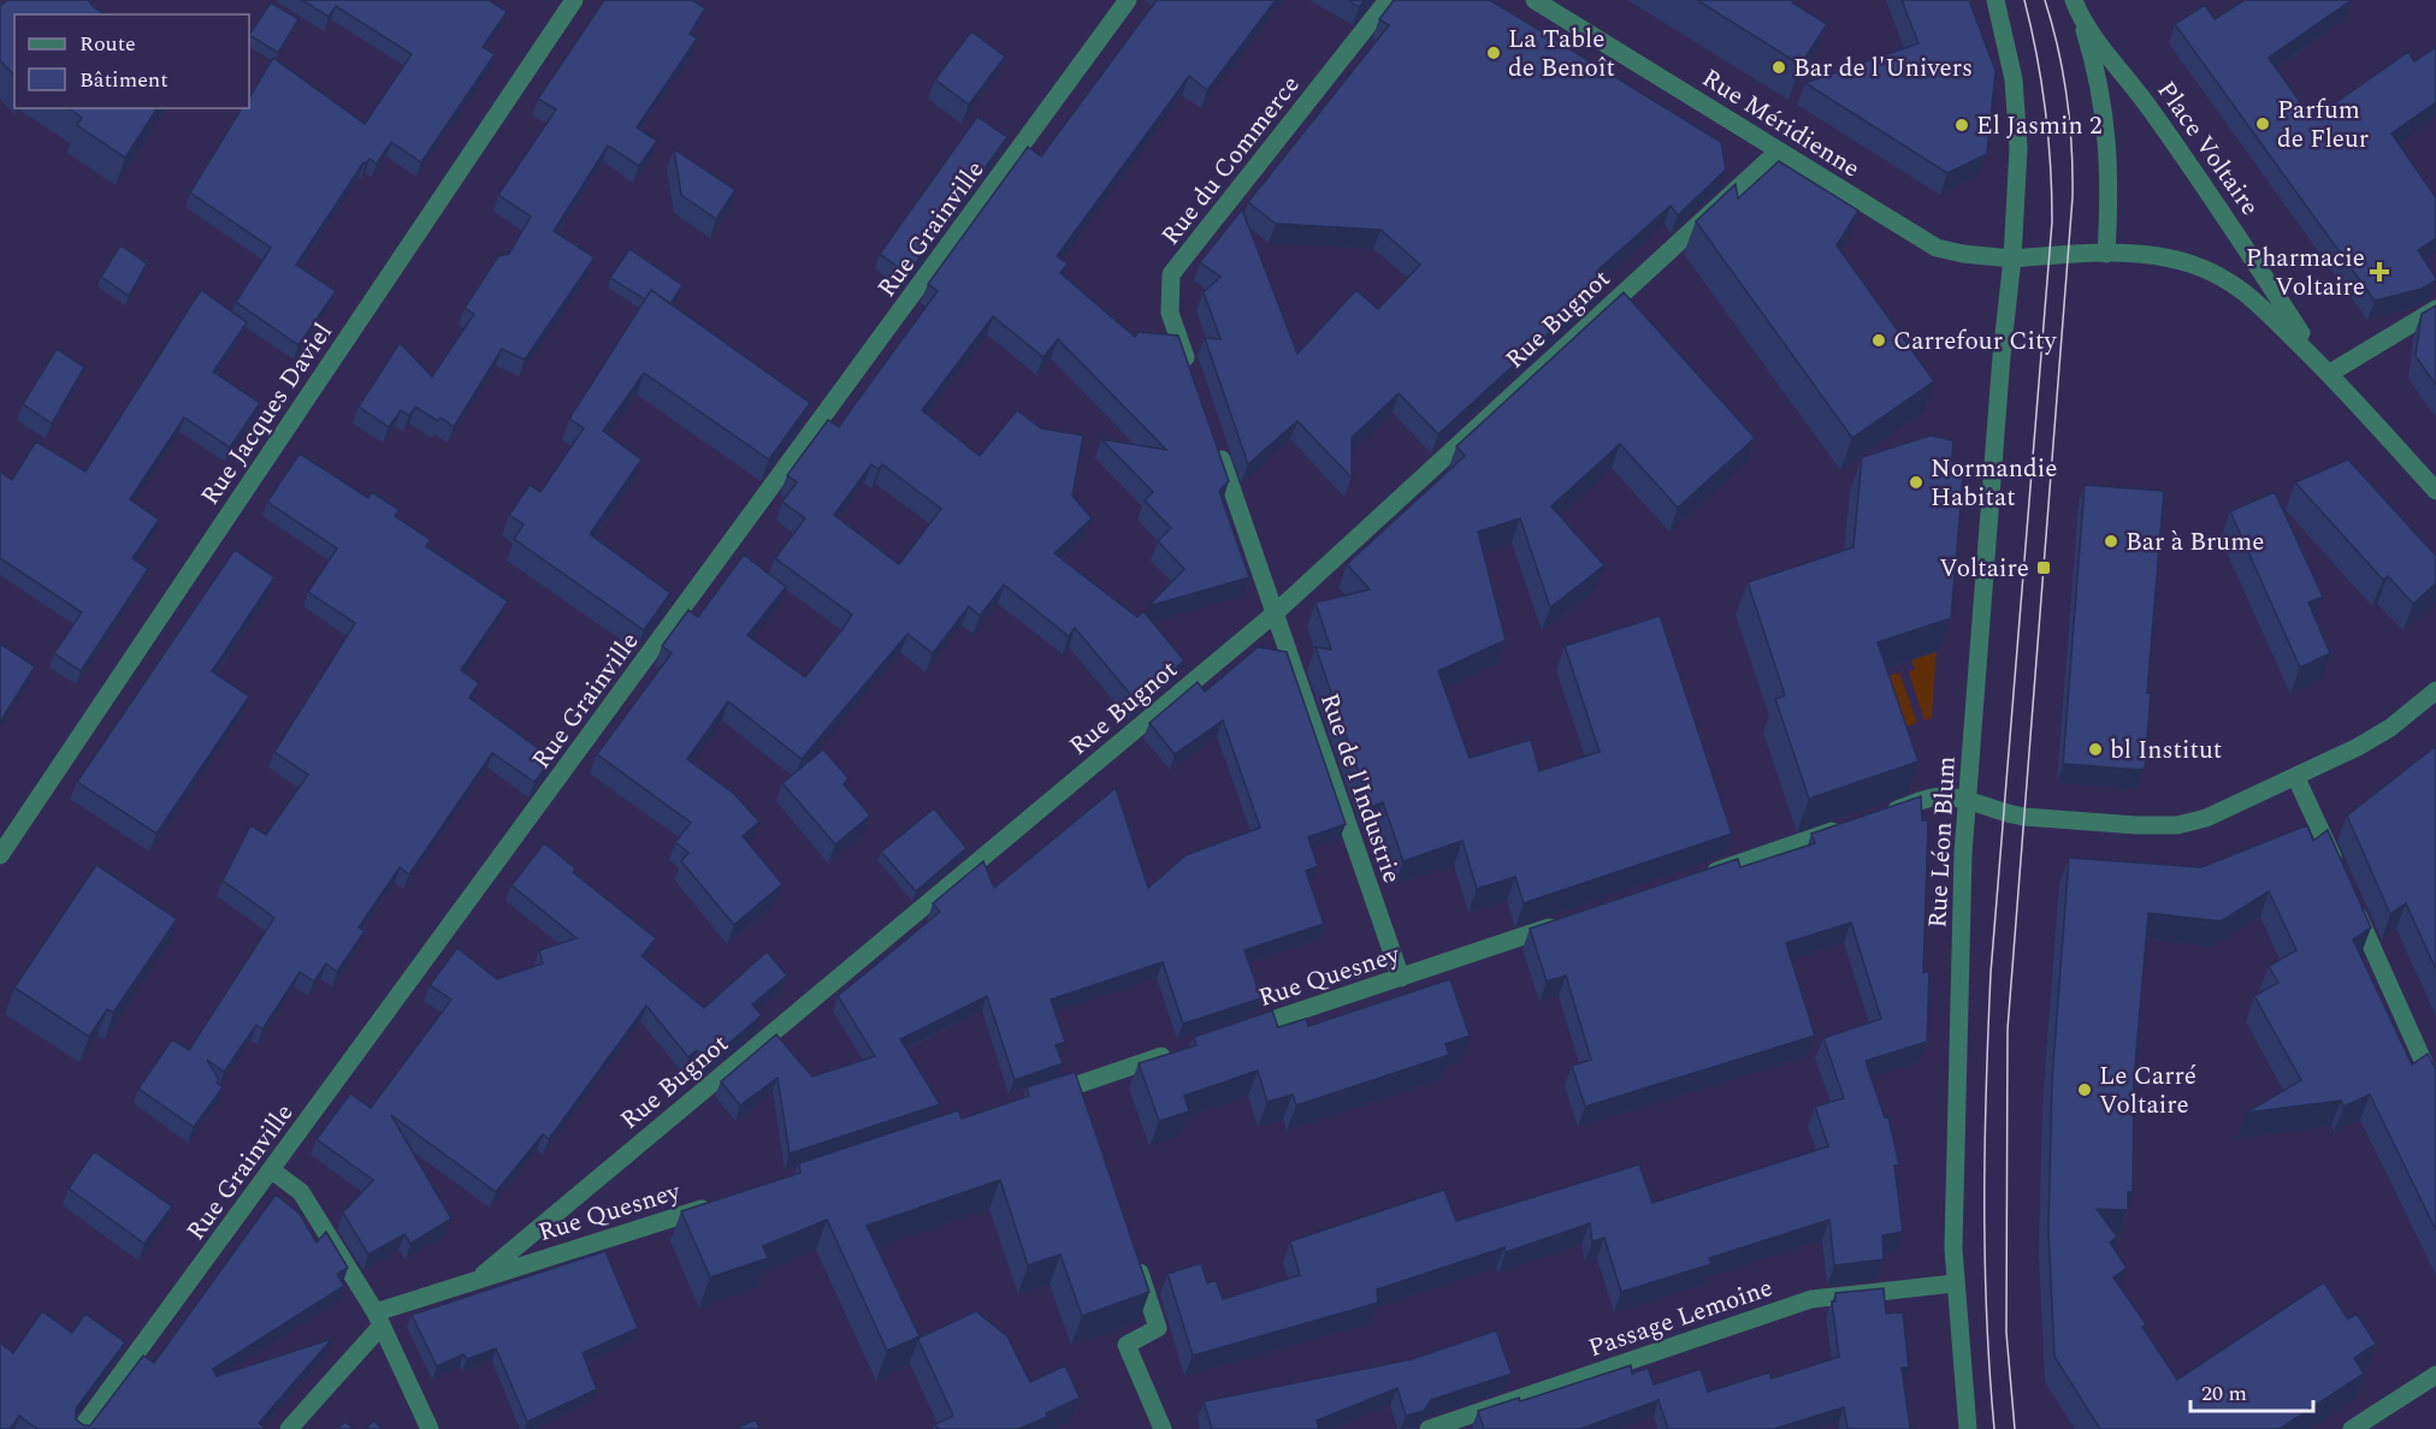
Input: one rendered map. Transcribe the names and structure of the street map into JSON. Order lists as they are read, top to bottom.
{
  "streets": {
    "street": [
      "Rue Méridienne",
      "Place Voltaire",
      "Rue du Commerce",
      "Rue Grainville",
      "Rue Bugnot",
      "Rue Jacques Daviel",
      "Rue de l'Industrie",
      "Rue Léon Blum",
      "Rue Quesney",
      "Passage Lemoine"
    ]
  },
  "crossings": [
    ["Rue Méridienne", "Rue Bugnot"],
    ["Rue Méridienne", "Rue Léon Blum"],
    ["Rue Bugnot", "Rue de l'Industrie"],
    ["Rue Bugnot", "Rue Quesney"],
    ["Rue de l'Industrie", "Rue Quesney"],
    ["Rue Léon Blum", "Passage Lemoine"]
  ],
  "places": {
    "other": [
      "La Table de Benoît",
      "Bar de l'Univers",
      "Parfum de Fleur",
      "El Jasmin 2",
      "Carrefour City",
      "Normandie Habitat",
      "Bar à Brume",
      "bl Institut",
      "Le Carré Voltaire"
    ],
    "health": ["Pharmacie Voltaire"],
    "transit": ["Voltaire"]
  },
  "legend": ["Route", "Bâtiment"],
  "scale_bar": "20 m"
}
